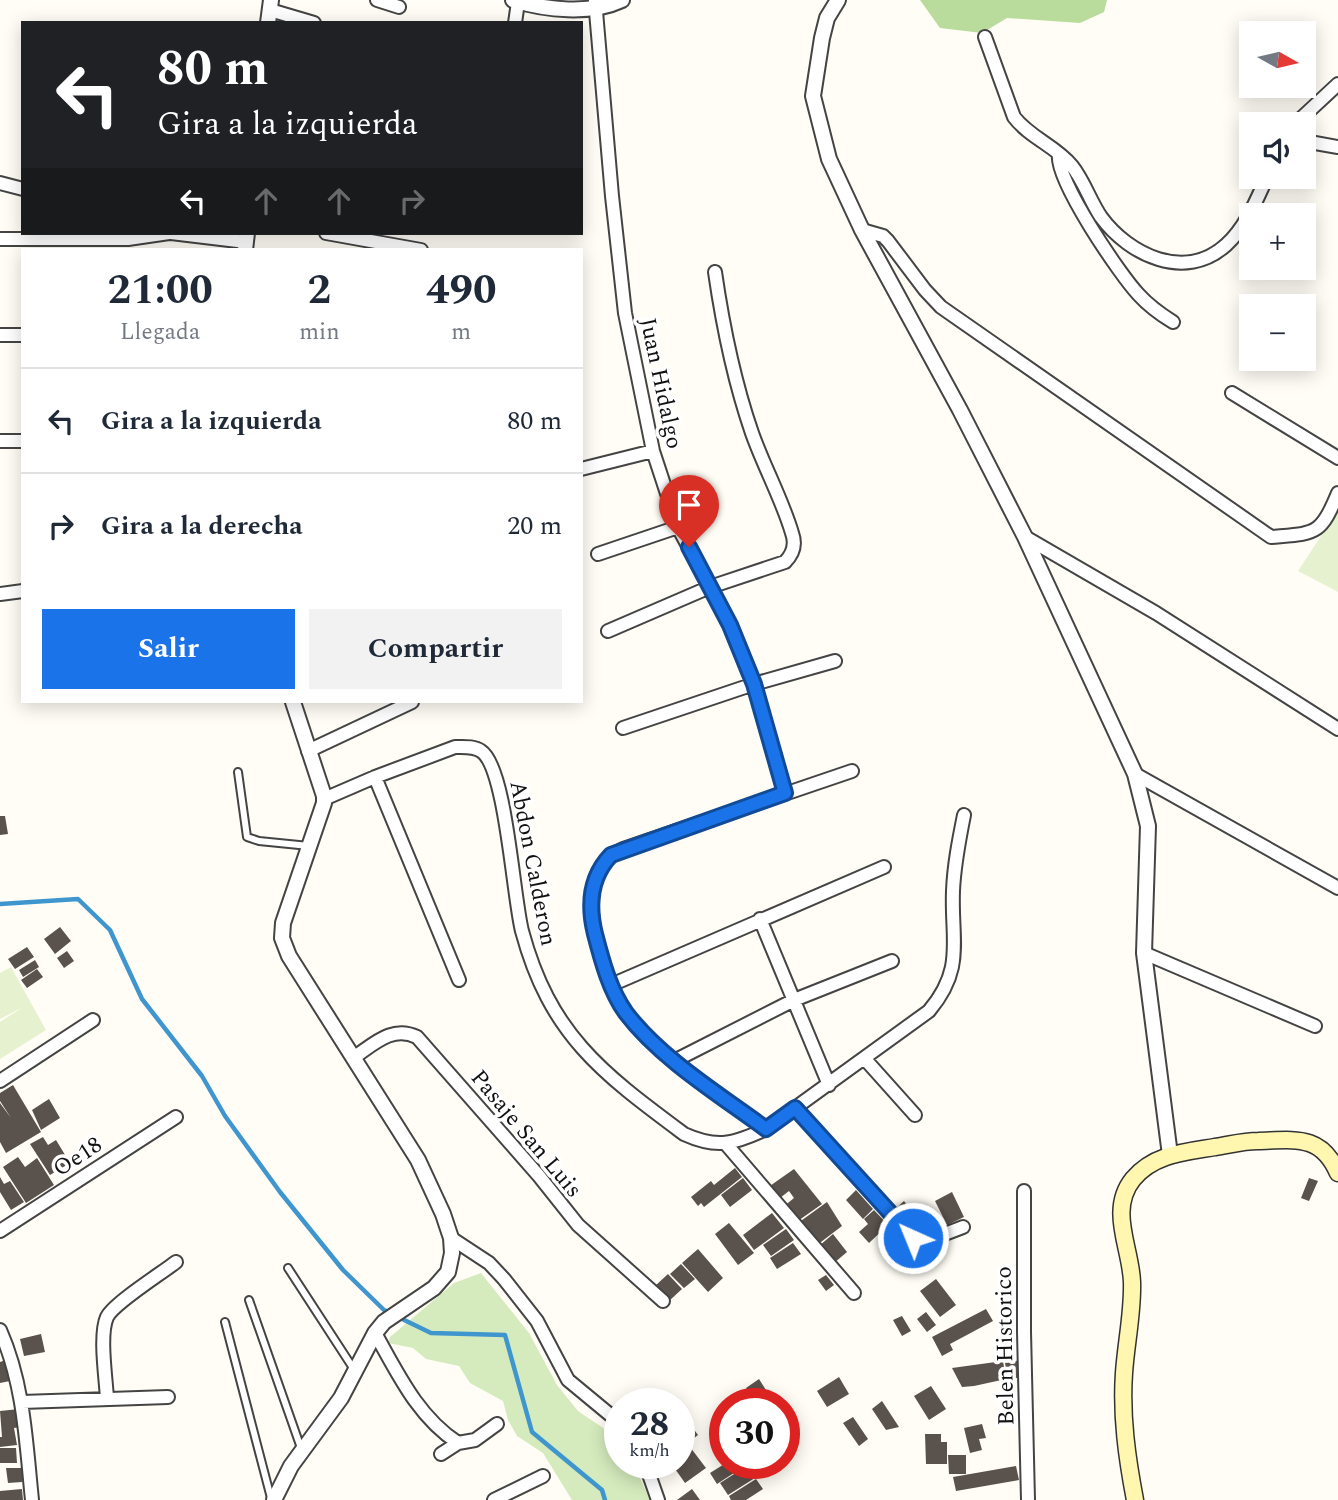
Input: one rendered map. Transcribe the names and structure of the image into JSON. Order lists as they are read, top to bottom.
{
  "streets": {
    "street": [
      "Juan Hidalgo",
      "Abdon Calderon",
      "Pasaje San Luis",
      "Oe18",
      "Belen Historico"
    ]
  },
  "north": "right",
  "page": {
    "map_buttons": ["+", "−"],
    "turn": ["80 m", "Gira a la izquierda"],
    "eta": [
      "21:00",
      "Llegada",
      "2",
      "min",
      "490",
      "m"
    ],
    "list": [
      {
        "name": "Gira a la izquierda",
        "value": "80 m"
      },
      {
        "name": "Gira a la derecha",
        "value": "20 m"
      }
    ],
    "buttons": ["Salir", "Compartir"],
    "speed": "28 km/h",
    "limit": "30"
  }
}
